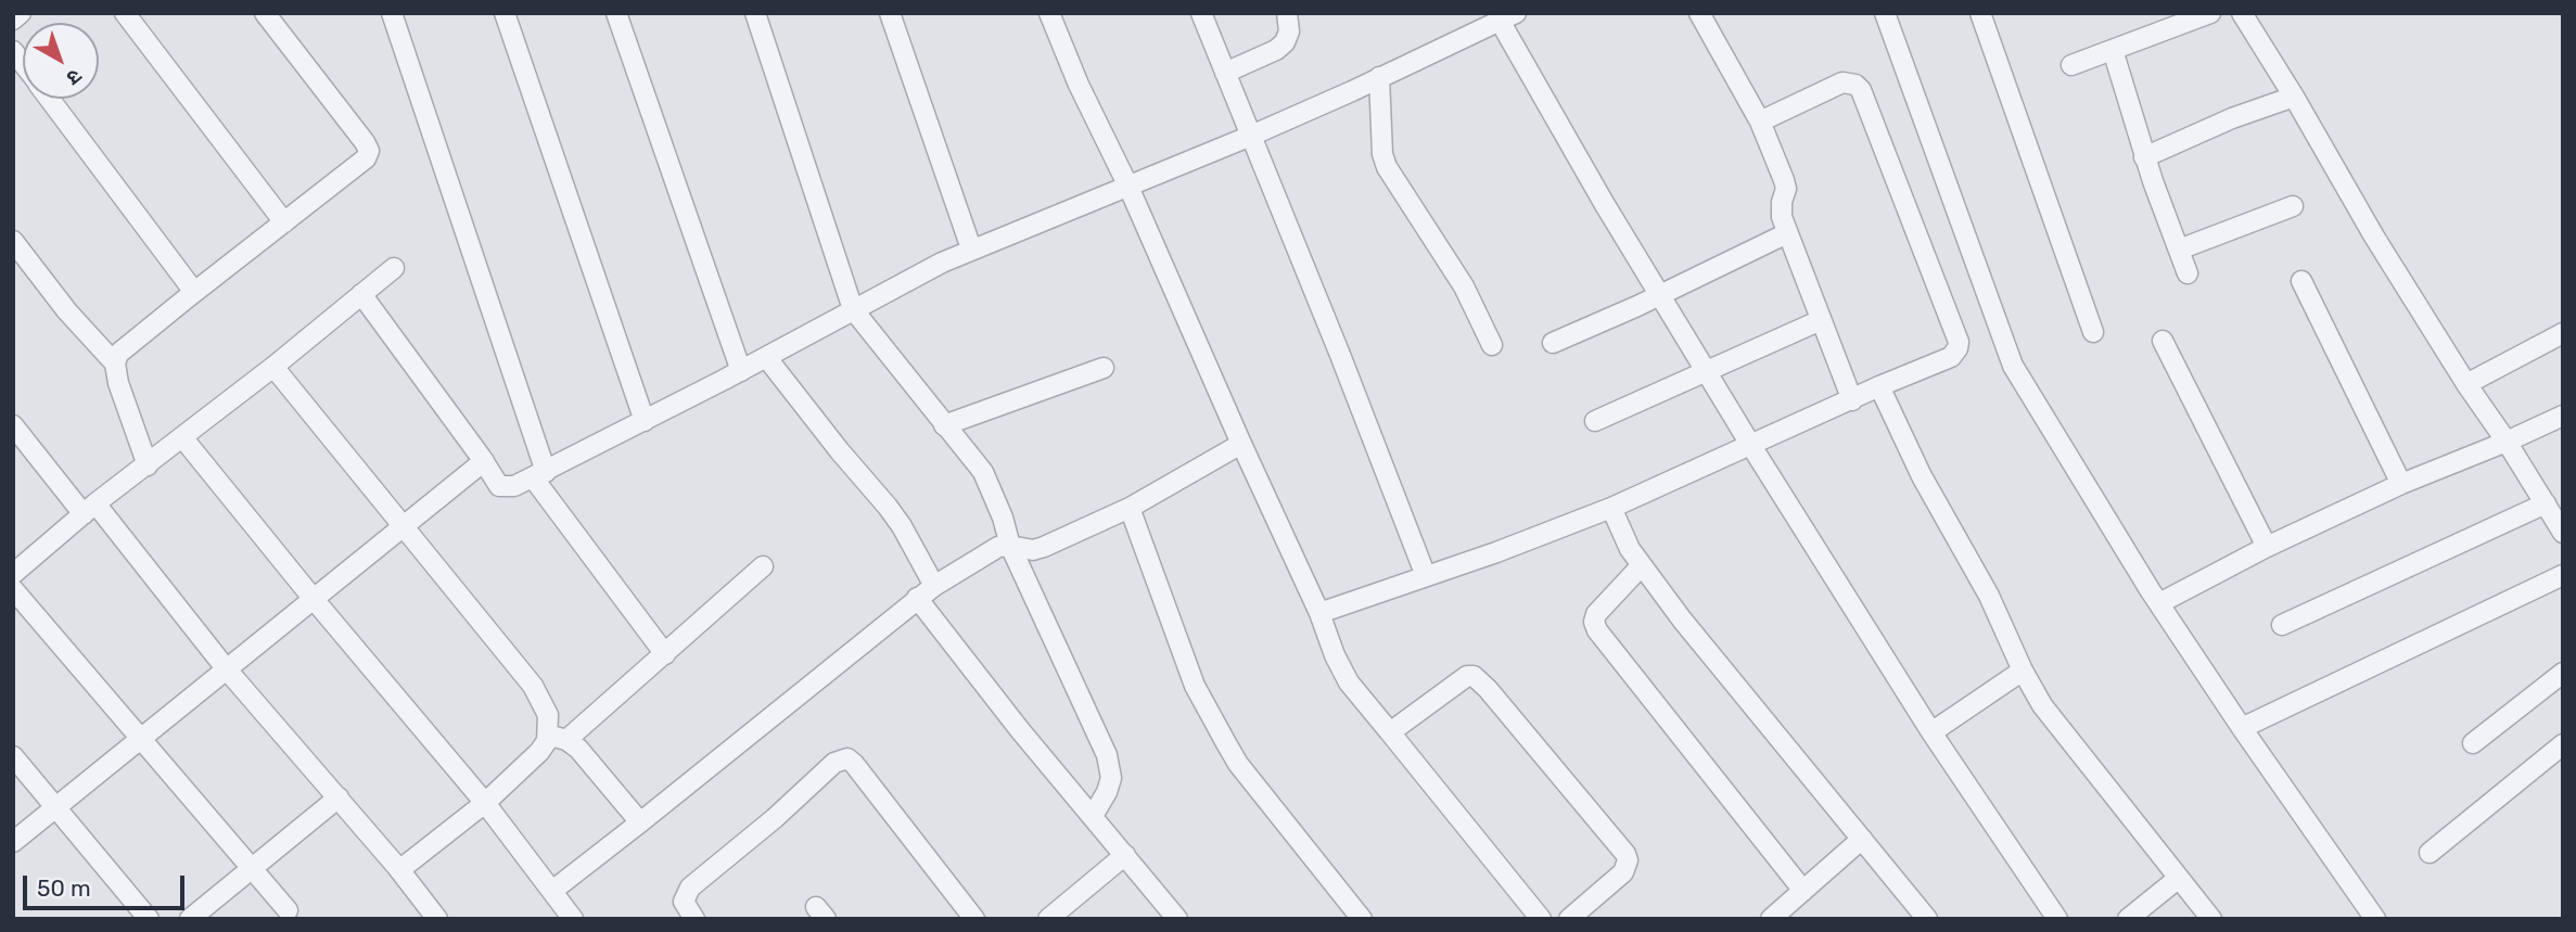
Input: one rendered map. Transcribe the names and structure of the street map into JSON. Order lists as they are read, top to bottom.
{
  "scale_bar": "50 m",
  "north": "bottom right"
}
